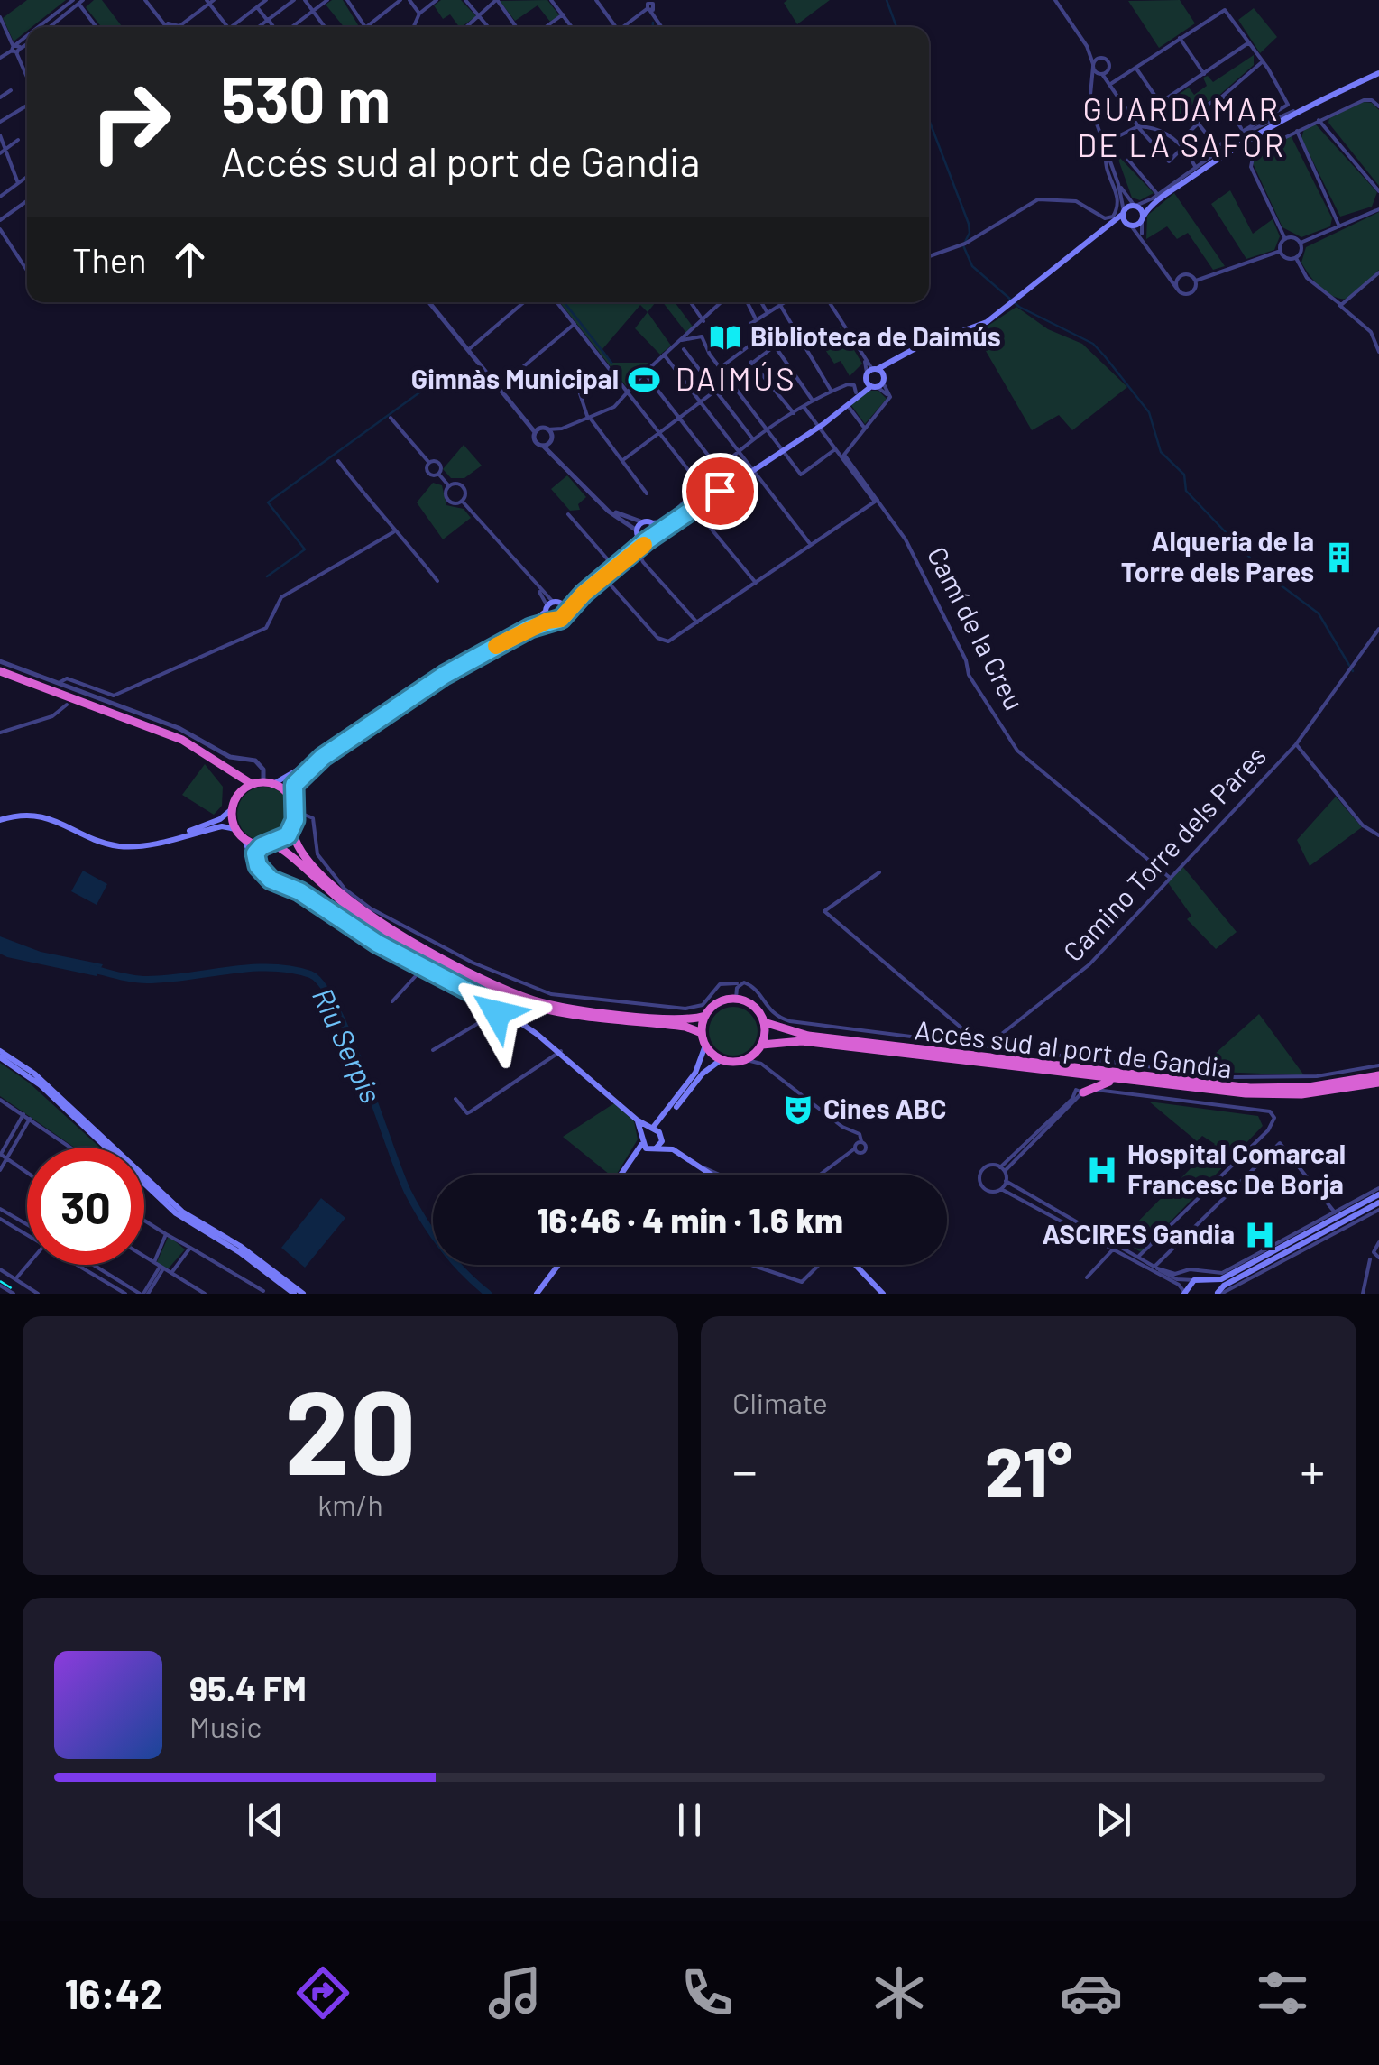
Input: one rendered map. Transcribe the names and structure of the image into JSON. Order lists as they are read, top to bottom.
{
  "streets": {
    "highway": ["Accés sud al port de Gandia"],
    "street": ["Camí de la Creu", "Camino Torre dels Pares"]
  },
  "crossings": [
    ["Camí de la Creu", "Camino Torre dels Pares"]
  ],
  "districts": ["GUARDAMAR DE LA SAFOR", "DAIMÚS"],
  "water": ["Riu Serpis"],
  "places": {
    "library": ["Biblioteca de Daimús"],
    "sports": ["Gimnàs Municipal"],
    "building": ["Alqueria de la Torre dels Pares"],
    "theatre": ["Cines ABC"],
    "hospital": ["Hospital Comarcal Francesc De Borja", "ASCIRES Gandia"]
  },
  "page": {
    "turn": ["530 m", "Accés sud al port de Gandia"],
    "then": "Then",
    "limit": "30",
    "trip": "16:46 · 4 min · 1.6 km",
    "tile": [
      ["20", "km/h"],
      "Climate"
    ],
    "heat": ["−", "21°", "+"],
    "song": ["95.4 FM", "Music"],
    "tabs": "16:42"
  }
}
